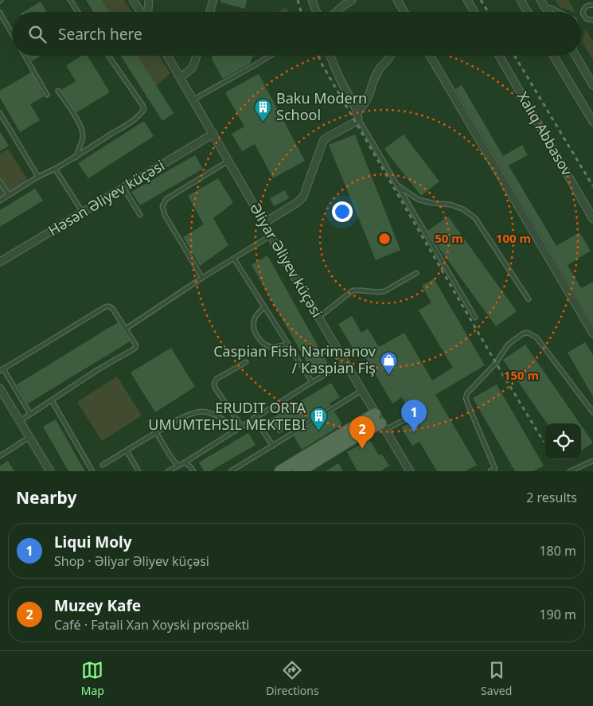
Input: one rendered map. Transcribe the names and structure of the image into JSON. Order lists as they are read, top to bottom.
{
  "streets": {
    "street": ["Xalıq Abbasov", "Həsən Əliyev küçəsi", "Əliyar Əliyev küçəsi"]
  },
  "crossings": [
    ["Həsən Əliyev küçəsi", "Əliyar Əliyev küçəsi"]
  ],
  "places": {
    "building": ["Baku Modern School", "ERUDIT ORTA UMUMTEHSIL MEKTEBI"],
    "shop": ["Caspian Fish Nərimanov / Kaspian Fiş"]
  },
  "page": {
    "search": "Search here",
    "pins": ["1", "2"],
    "heading": ["Nearby", "2 results"],
    "list": [
      {
        "mark": "1",
        "name": "Liqui Moly",
        "note": "Shop · Əliyar Əliyev küçəsi",
        "value": "180 m"
      },
      {
        "mark": "2",
        "name": "Muzey Kafe",
        "note": "Café · Fətəli Xan Xoyski prospekti",
        "value": "190 m"
      }
    ],
    "nav": ["Map", "Directions", "Saved"]
  },
  "rings": ["50 m", "100 m", "150 m"]
}
